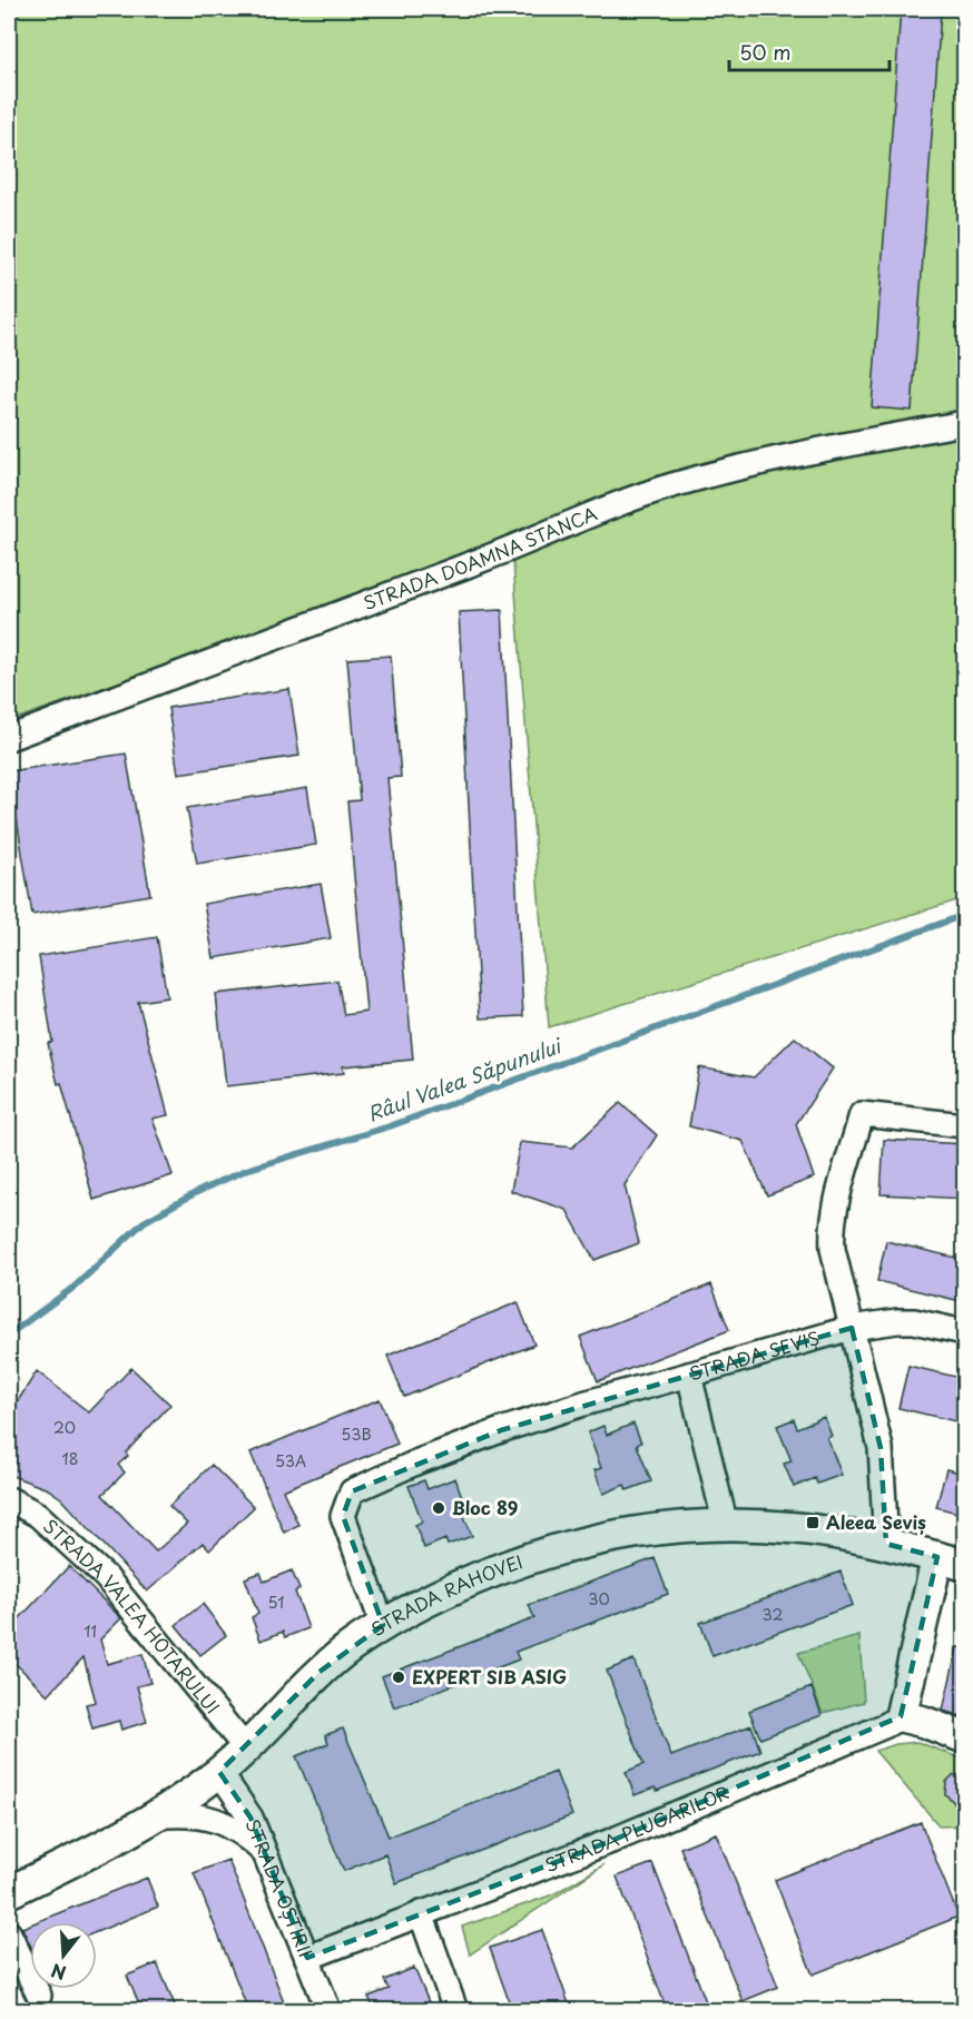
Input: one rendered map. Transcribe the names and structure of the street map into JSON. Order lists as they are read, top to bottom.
{
  "streets": {
    "street": [
      "STRADA DOAMNA STANCA",
      "STRADA SEVIȘ",
      "STRADA RAHOVEI",
      "STRADA VALEA HOTARULUI",
      "STRADA PLUGARILOR",
      "STRADA OȘTIRII"
    ]
  },
  "crossings": [
    ["STRADA SEVIȘ", "STRADA RAHOVEI"],
    ["STRADA RAHOVEI", "STRADA VALEA HOTARULUI"],
    ["STRADA RAHOVEI", "STRADA OȘTIRII"],
    ["STRADA PLUGARILOR", "STRADA OȘTIRII"]
  ],
  "water": ["Râul Valea Săpunului"],
  "places": {
    "other": ["Bloc 89", "EXPERT SIB ASIG"],
    "transit": ["Aleea Seviș"]
  },
  "house_numbers": [
    "20",
    "53B",
    "18",
    "53A",
    "30",
    "51",
    "32",
    "11"
  ],
  "scale_bar": "50 m",
  "north": "bottom"
}
